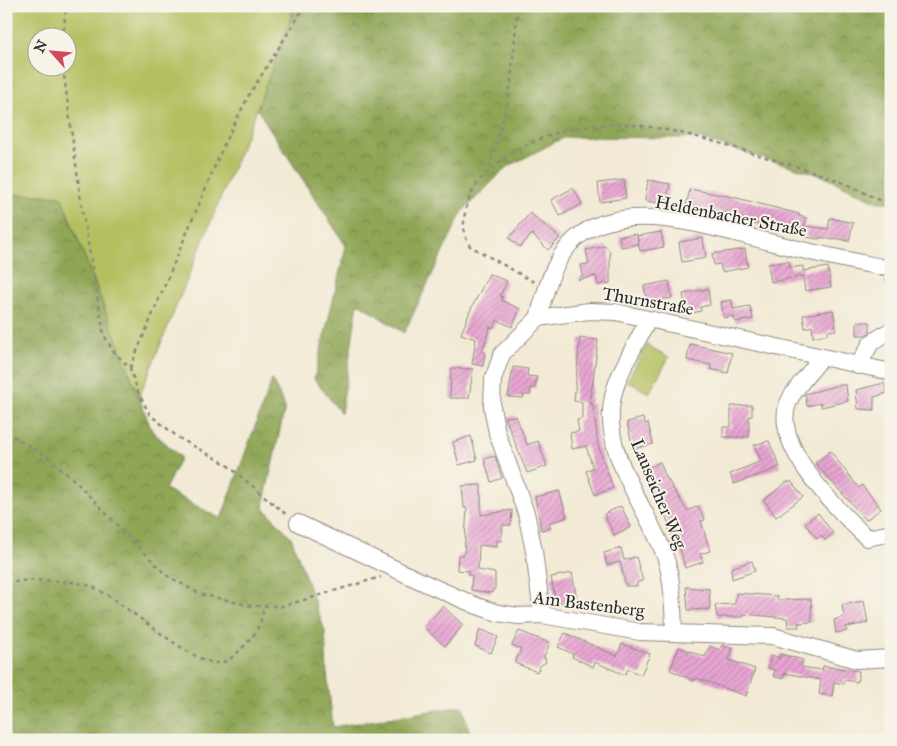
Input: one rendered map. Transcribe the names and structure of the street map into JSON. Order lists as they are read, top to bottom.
{
  "streets": {
    "street": [
      "Heldenbacher Straße",
      "Thurnstraße",
      "Lauseicher Weg",
      "Am Bastenberg"
    ]
  },
  "crossings": [
    ["Heldenbacher Straße", "Thurnstraße"],
    ["Thurnstraße", "Lauseicher Weg"],
    ["Lauseicher Weg", "Am Bastenberg"]
  ],
  "north": "top left"
}
